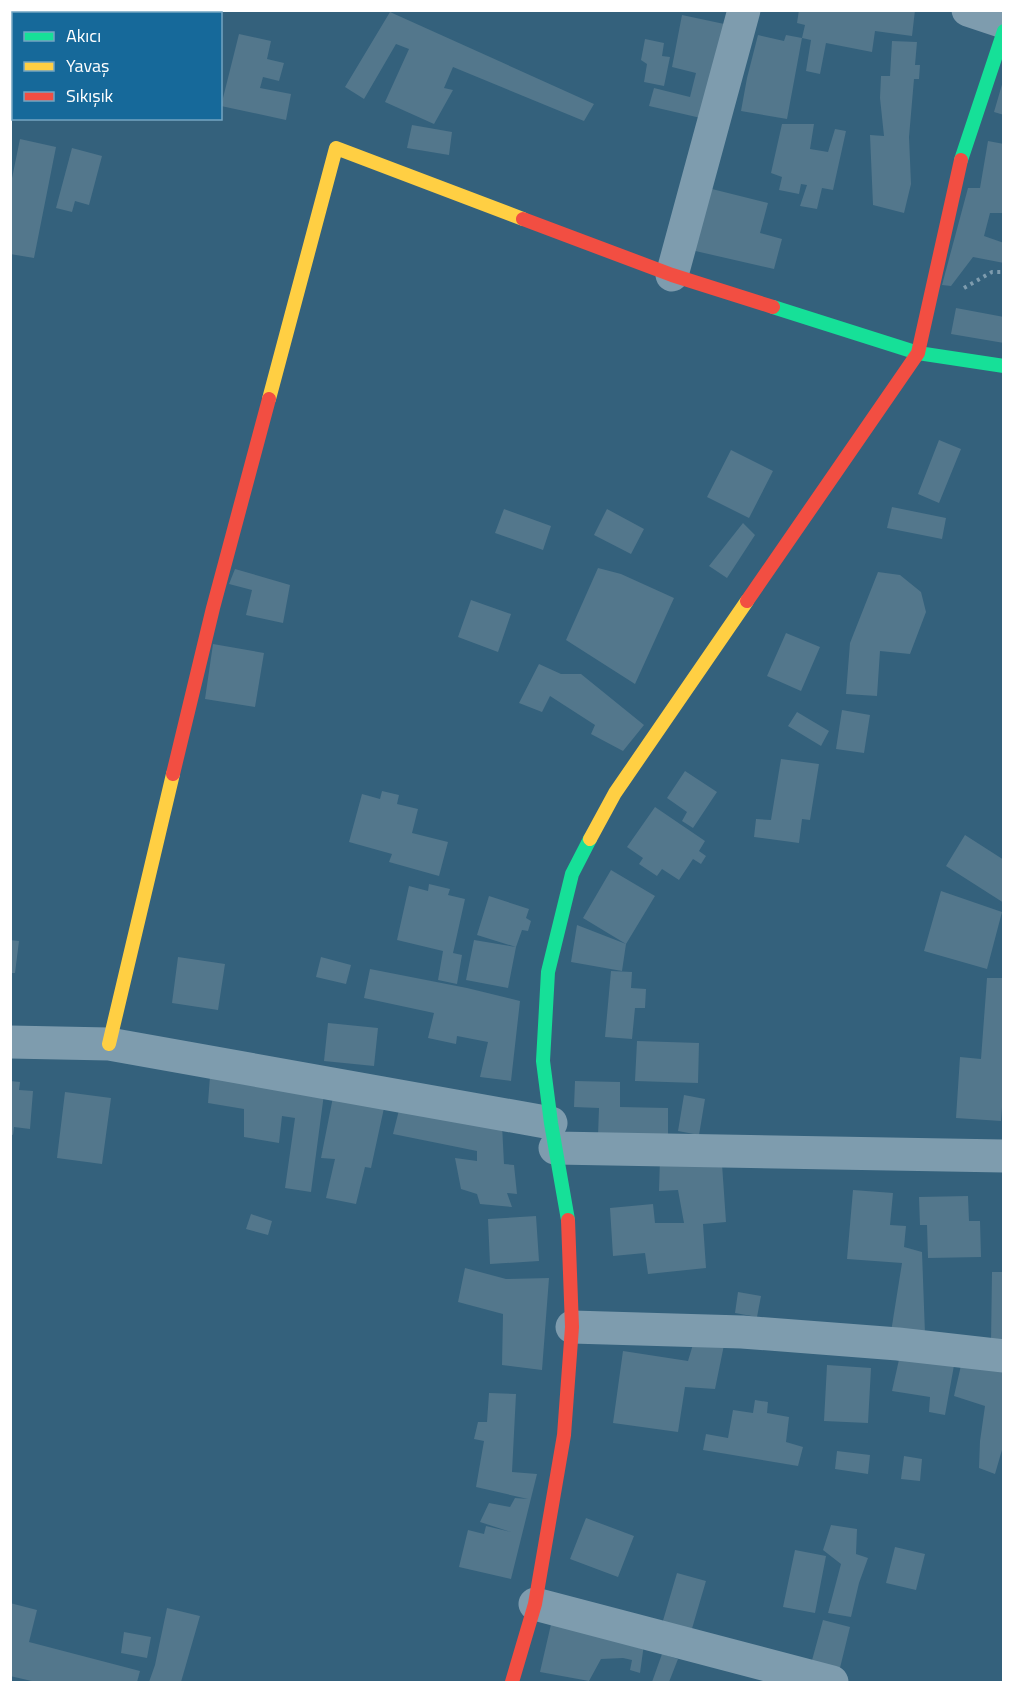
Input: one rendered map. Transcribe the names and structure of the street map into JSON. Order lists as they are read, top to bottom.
{
  "legend": ["Akıcı", "Yavaş", "Sıkışık"]
}
